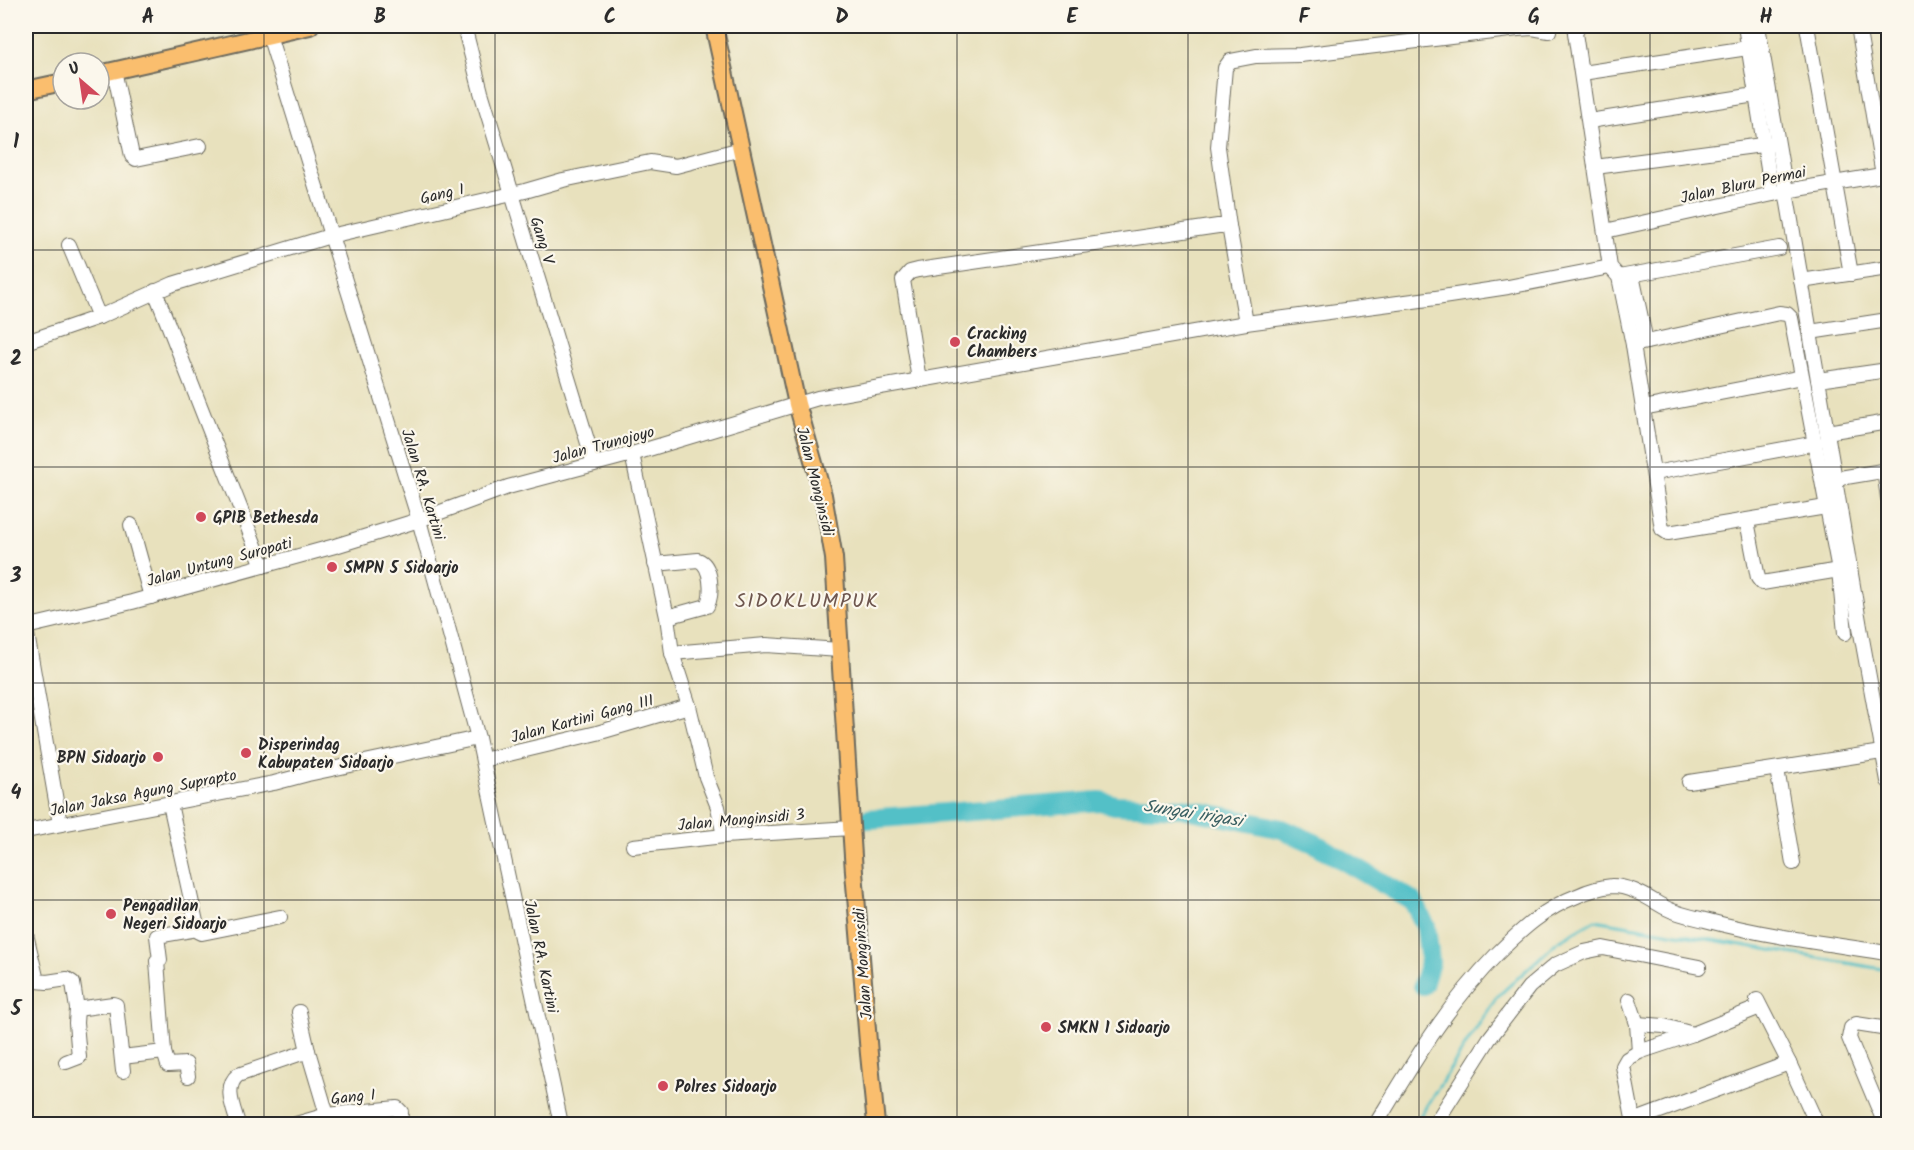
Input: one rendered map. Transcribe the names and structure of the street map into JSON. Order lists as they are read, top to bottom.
{
  "streets": {
    "main road": ["Jalan Monginsidi"],
    "street": [
      "Jalan Bluru Permai",
      "Gang I",
      "Gang V",
      "Jalan Trunojoyo",
      "Jalan RA. Kartini",
      "Jalan Untung Suropati",
      "Jalan Kartini Gang III",
      "Jalan Jaksa Agung Suprapto",
      "Jalan Monginsidi 3"
    ]
  },
  "crossings": [
    ["Gang I", "Gang V"],
    ["Gang I", "Jalan Monginsidi"],
    ["Gang I", "Jalan RA. Kartini"],
    ["Gang V", "Jalan Trunojoyo"],
    ["Jalan Trunojoyo", "Jalan Monginsidi"],
    ["Jalan Trunojoyo", "Jalan RA. Kartini"],
    ["Jalan Trunojoyo", "Jalan Untung Suropati"],
    ["Jalan Monginsidi", "Jalan Monginsidi 3"],
    ["Jalan RA. Kartini", "Jalan Untung Suropati"],
    ["Jalan RA. Kartini", "Jalan Kartini Gang III"],
    ["Jalan RA. Kartini", "Jalan Jaksa Agung Suprapto"]
  ],
  "districts": ["SIDOKLUMPUK"],
  "water": ["Sungai irigasi"],
  "places": [
    "Cracking Chambers",
    "GPIB Bethesda",
    "SMPN 5 Sidoarjo",
    "Disperindag Kabupaten Sidoarjo",
    "BPN Sidoarjo",
    "Pengadilan Negeri Sidoarjo",
    "SMKN 1 Sidoarjo",
    "Polres Sidoarjo"
  ],
  "north": "top left",
  "grid": {
    "columns": [
      "A",
      "B",
      "C",
      "D",
      "E",
      "F",
      "G",
      "H"
    ],
    "rows": [
      "1",
      "2",
      "3",
      "4",
      "5"
    ]
  }
}
